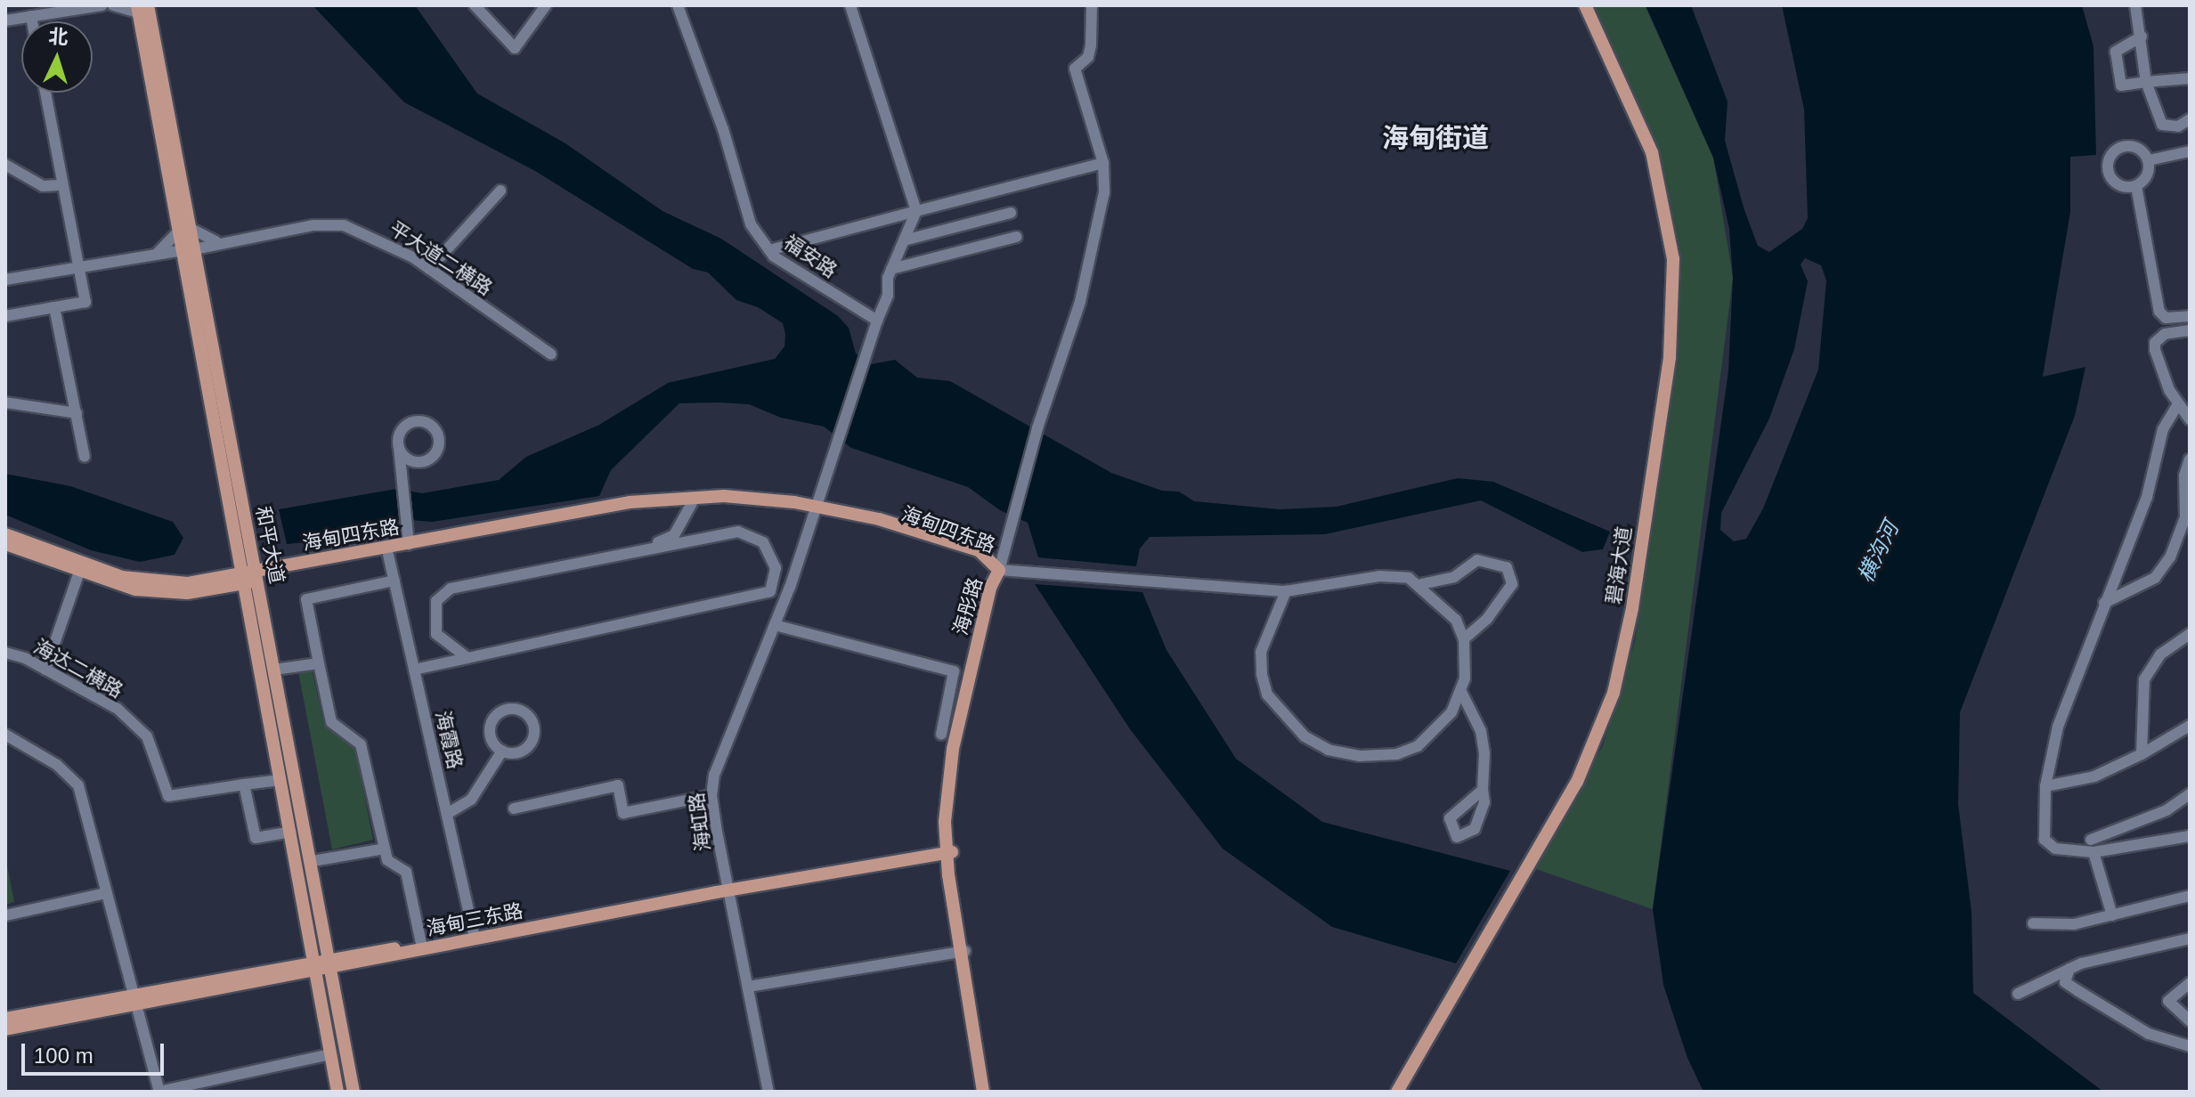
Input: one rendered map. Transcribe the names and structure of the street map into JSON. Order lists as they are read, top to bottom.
{
  "streets": {
    "main road": [
      "海甸四东路",
      "和平大道",
      "碧海大道",
      "海彤路",
      "海甸三东路"
    ],
    "street": [
      "福安路",
      "平大道二横路",
      "海达二横路",
      "海霞路",
      "海虹路"
    ]
  },
  "crossings": [
    ["平大道二横路", "和平大道"],
    ["海甸四东路", "和平大道"],
    ["海甸四东路", "海彤路"],
    ["海甸四东路", "海霞路"],
    ["海甸四东路", "海虹路"],
    ["和平大道", "海甸三东路"],
    ["海虹路", "海甸三东路"]
  ],
  "districts": ["海甸街道"],
  "water": ["横沟河"],
  "scale_bar": "100 m",
  "north": "top"
}
